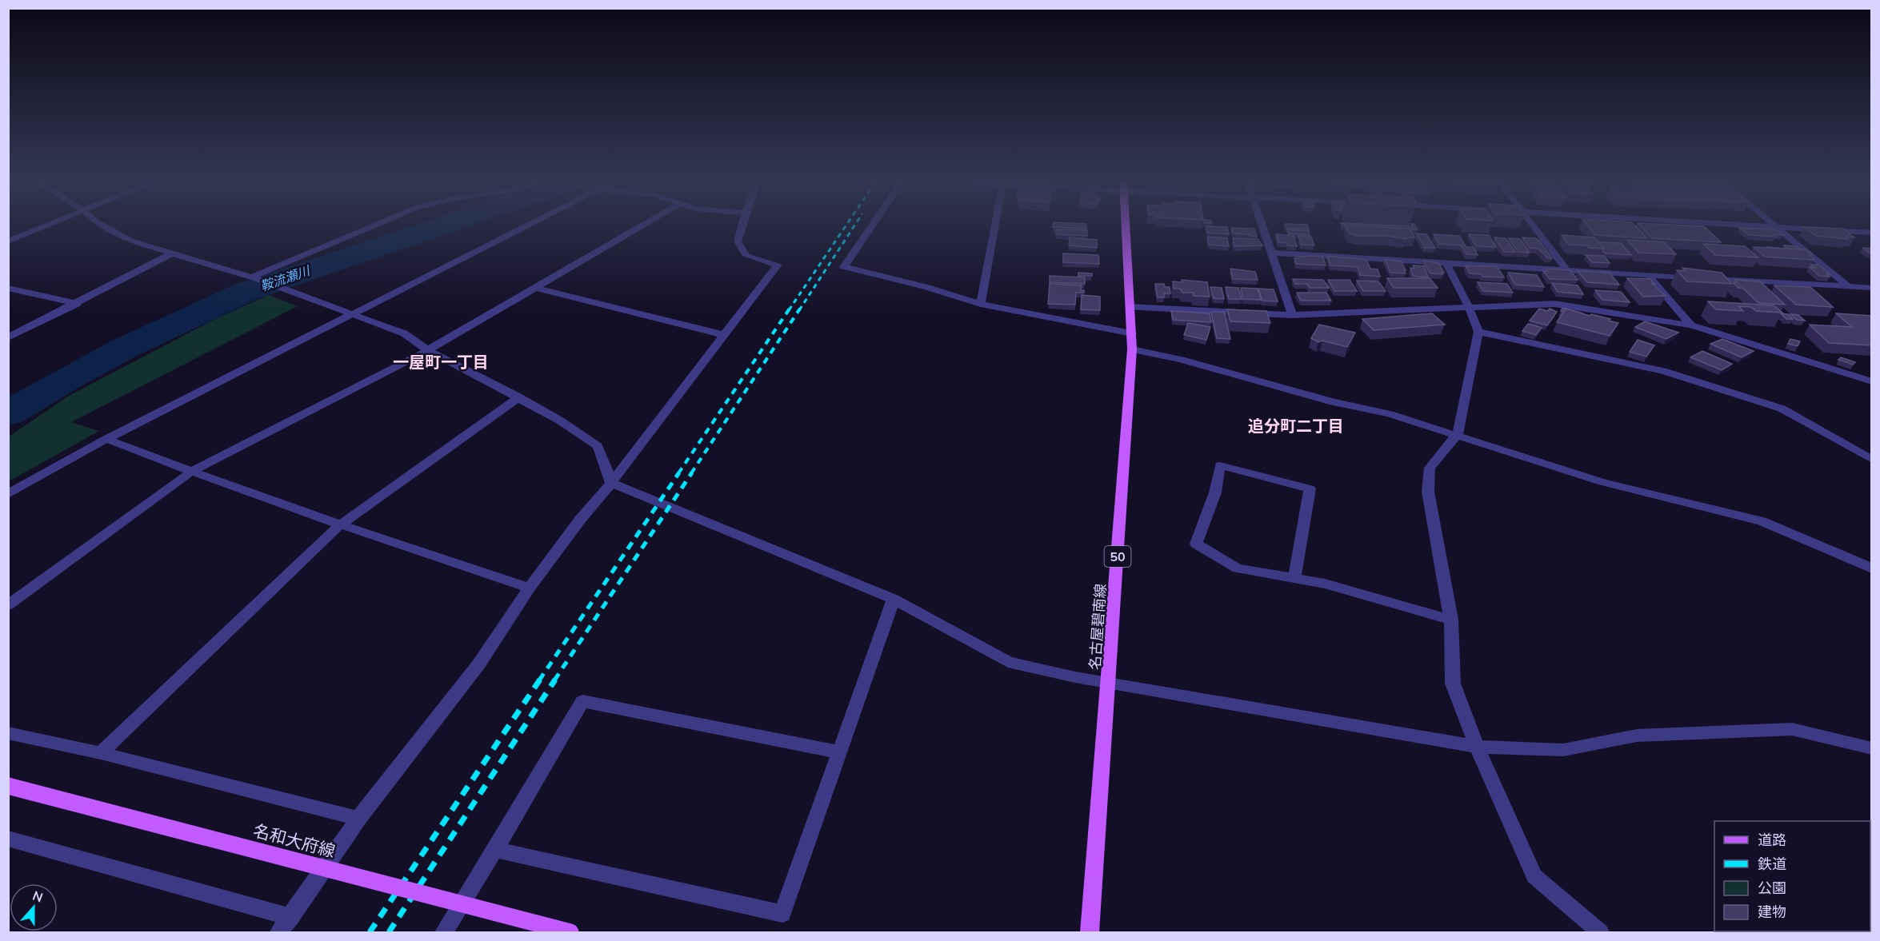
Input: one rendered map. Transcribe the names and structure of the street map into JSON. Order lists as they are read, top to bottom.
{
  "streets": {
    "main road": ["50", "名古屋碧南線", "名和大府線"]
  },
  "districts": ["一屋町一丁目", "追分町二丁目"],
  "water": ["鞍流瀬川"],
  "legend": [
    "道路",
    "鉄道",
    "公園",
    "建物"
  ],
  "north": "top"
}
